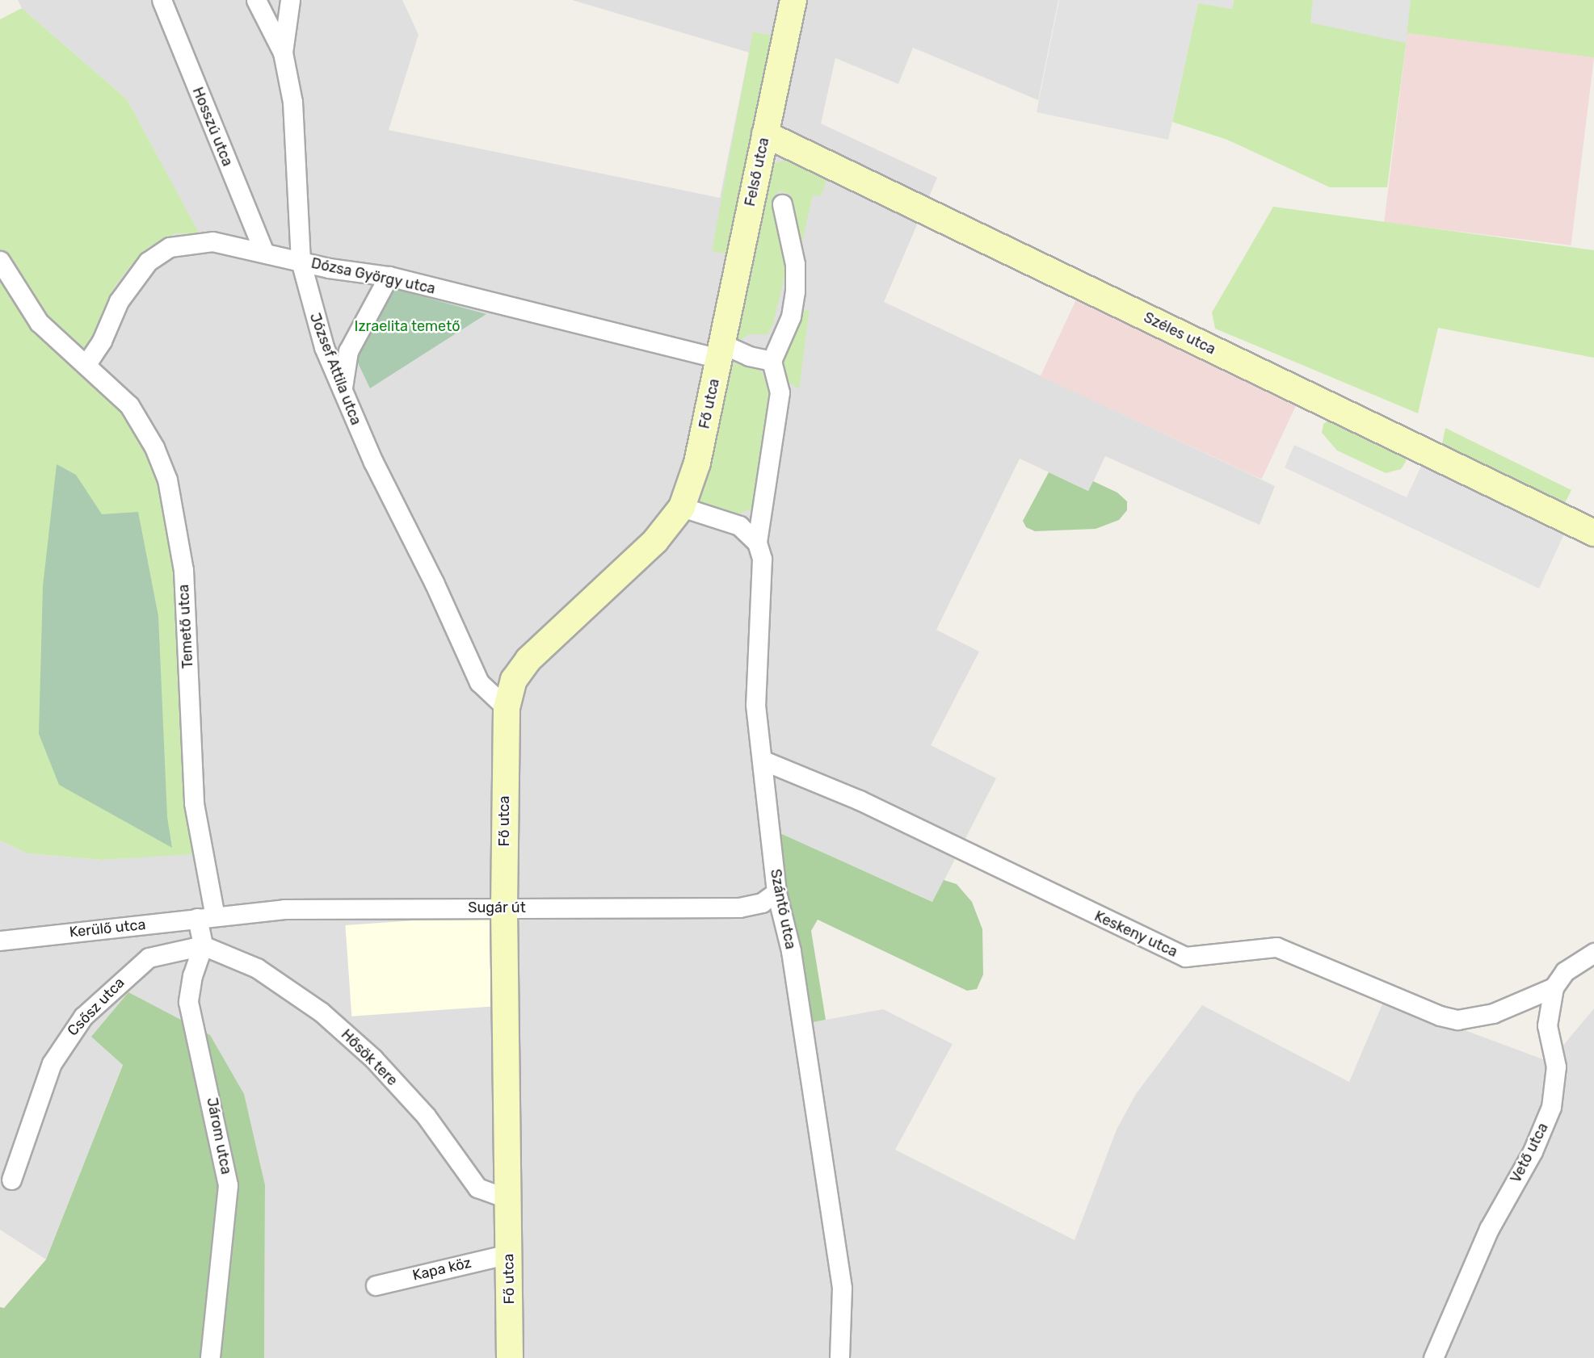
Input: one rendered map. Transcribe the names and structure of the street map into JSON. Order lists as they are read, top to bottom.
{
  "streets": {
    "street": [
      "Hosszú utca",
      "Felső utca",
      "Dózsa György utca",
      "Széles utca",
      "József Attila utca",
      "Fő utca",
      "Temető utca",
      "Sugár út",
      "Szántó utca",
      "Kerülő utca",
      "Keskeny utca",
      "Csősz utca",
      "Hősök tere",
      "Járom utca",
      "Vető utca",
      "Kapa köz"
    ]
  },
  "crossings": [
    ["Hosszú utca", "Dózsa György utca"],
    ["Felső utca", "Dózsa György utca"],
    ["Felső utca", "Széles utca"],
    ["Felső utca", "Fő utca"],
    ["Dózsa György utca", "József Attila utca"],
    ["Dózsa György utca", "Fő utca"],
    ["Dózsa György utca", "Temető utca"],
    ["József Attila utca", "Fő utca"],
    ["Fő utca", "Sugár út"],
    ["Fő utca", "Hősök tere"],
    ["Fő utca", "Kapa köz"],
    ["Temető utca", "Sugár út"],
    ["Temető utca", "Kerülő utca"],
    ["Temető utca", "Járom utca"],
    ["Sugár út", "Szántó utca"],
    ["Sugár út", "Kerülő utca"],
    ["Sugár út", "Járom utca"],
    ["Szántó utca", "Keskeny utca"],
    ["Kerülő utca", "Járom utca"],
    ["Keskeny utca", "Vető utca"],
    ["Csősz utca", "Hősök tere"],
    ["Csősz utca", "Járom utca"],
    ["Hősök tere", "Járom utca"]
  ],
  "parks": ["Izraelita temető"]
}
